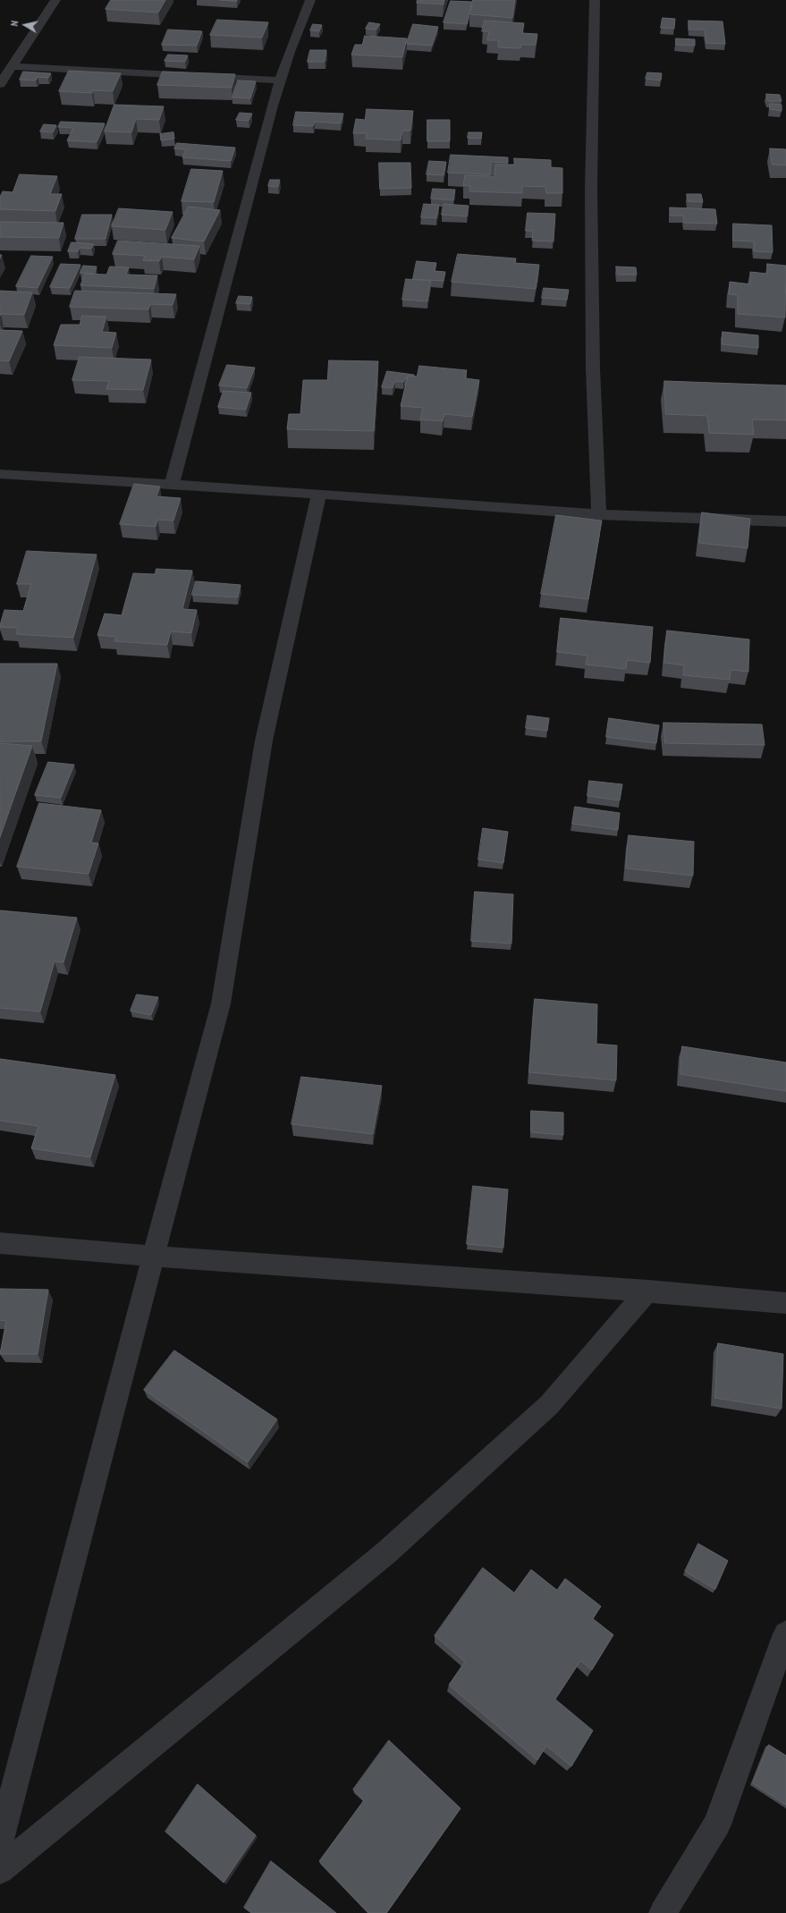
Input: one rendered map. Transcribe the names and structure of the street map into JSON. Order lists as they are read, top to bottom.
{
  "north": "left"
}
